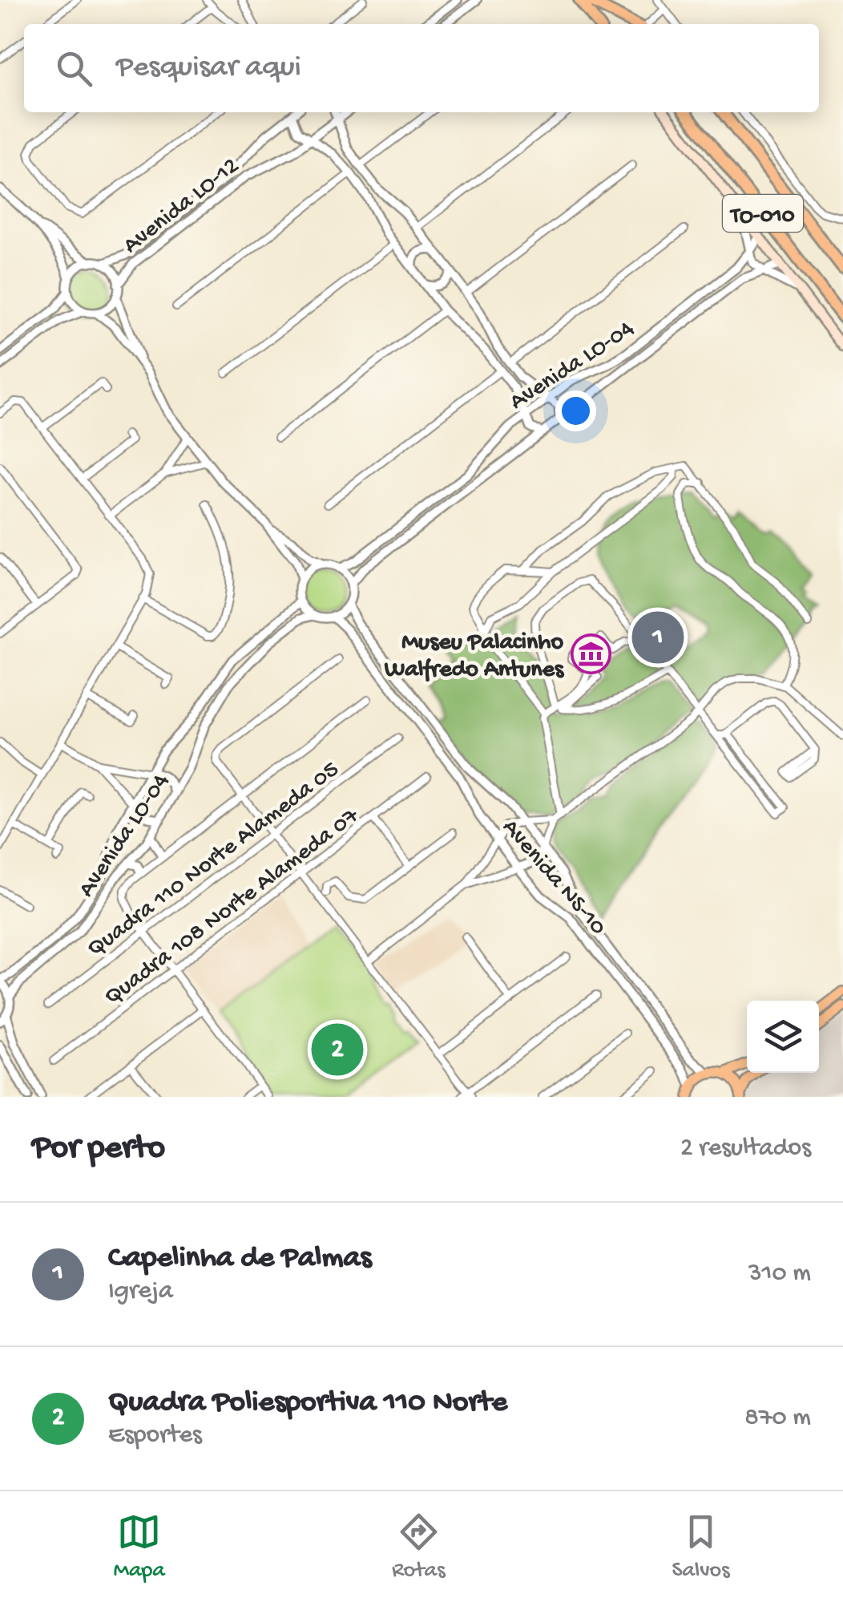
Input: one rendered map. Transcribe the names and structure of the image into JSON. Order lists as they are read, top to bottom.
{
  "streets": {
    "highway": ["TO-010"],
    "street": [
      "Avenida LO-12",
      "Avenida LO-04",
      "Quadra 110 Norte Alameda 05",
      "Avenida NS-10",
      "Quadra 108 Norte Alameda 07"
    ]
  },
  "crossings": [
    ["Avenida LO-04", "Avenida NS-10"]
  ],
  "places": {
    "museum": ["Museu Palacinho Walfredo Antunes"]
  },
  "page": {
    "search": "Pesquisar aqui",
    "pins": ["1", "2"],
    "heading": ["Por perto", "2 resultados"],
    "list": [
      {
        "mark": "1",
        "name": "Capelinha de Palmas",
        "note": "Igreja",
        "value": "310 m"
      },
      {
        "mark": "2",
        "name": "Quadra Poliesportiva 110 Norte",
        "note": "Esportes",
        "value": "870 m"
      }
    ],
    "nav": ["Mapa", "Rotas", "Salvos"]
  }
}
